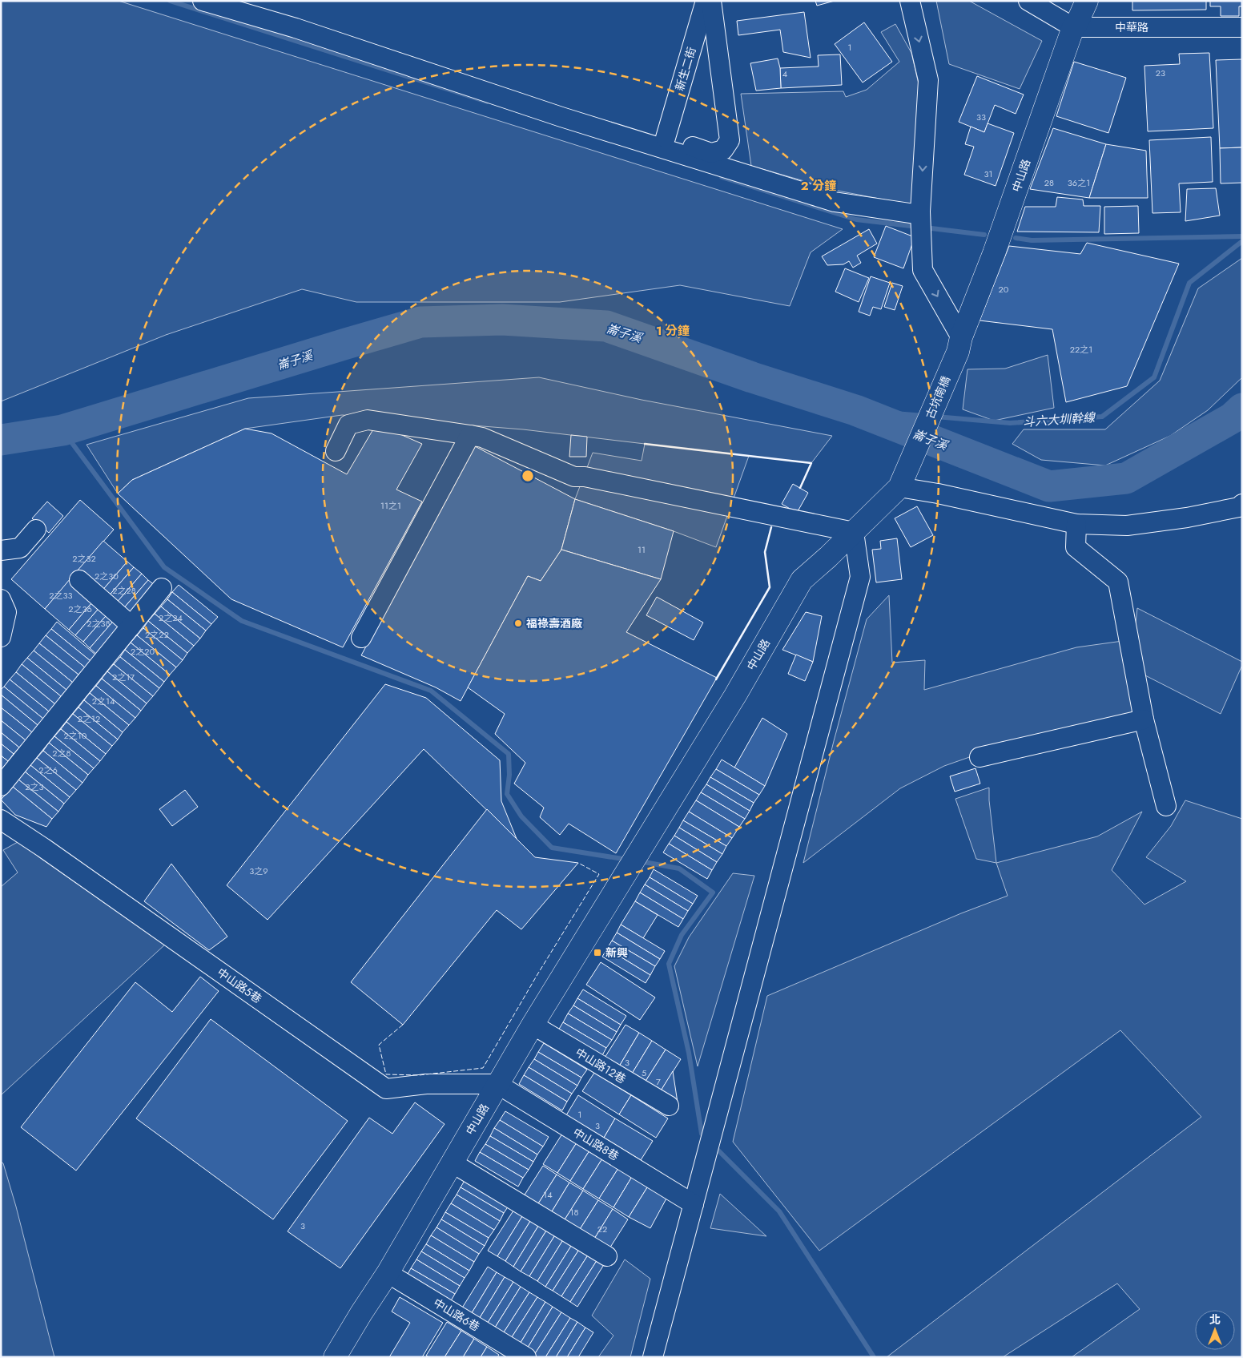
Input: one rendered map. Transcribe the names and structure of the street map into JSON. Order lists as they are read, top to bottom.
{
  "streets": {
    "main road": ["中山路", "古坑南橋"],
    "street": [
      "中華路",
      "新生二街",
      "中山路5巷",
      "中山路12巷",
      "中山路8巷",
      "中山路6巷"
    ]
  },
  "crossings": [
    ["中華路", "中山路"],
    ["中山路", "古坑南橋"],
    ["中山路", "中山路5巷"],
    ["中山路", "中山路12巷"],
    ["中山路", "中山路8巷"],
    ["中山路", "中山路6巷"],
    ["中山路5巷", "中山路8巷"]
  ],
  "water": ["崙子溪", "斗六大圳幹線"],
  "places": {
    "other": ["福祿壽酒廠"],
    "transit": ["新興"]
  },
  "house_numbers": [
    "1",
    "23",
    "4",
    "33",
    "31",
    "28",
    "36之1",
    "20",
    "22之1",
    "11之1",
    "11",
    "2之32",
    "2之30",
    "2之28",
    "2之33",
    "2之36",
    "2之24",
    "2之38",
    "2之22",
    "2之20",
    "2之17",
    "2之14",
    "2之12",
    "2之10",
    "2之8",
    "2之6",
    "2之3",
    "3之9",
    "3",
    "5",
    "7",
    "1",
    "3",
    "14",
    "18",
    "3",
    "22"
  ],
  "north": "top",
  "rings": ["2 分鐘", "1 分鐘"]
}
